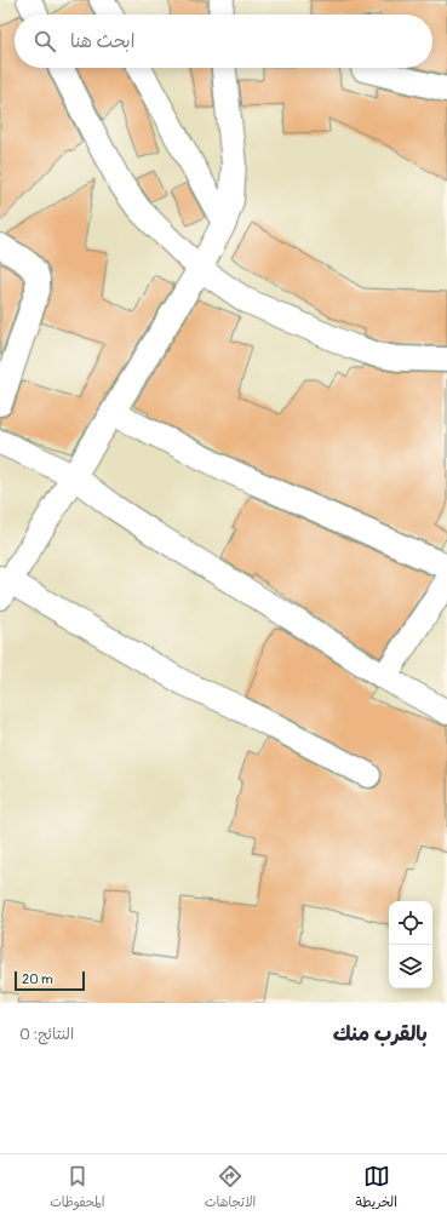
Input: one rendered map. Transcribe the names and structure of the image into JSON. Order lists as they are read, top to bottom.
{
  "scale_bar": "20 m",
  "page": {
    "search": "ابحث هنا",
    "scale": "20 m",
    "heading": ["بالقرب منك", "النتائج: 0"],
    "nav": ["الخريطة", "الاتجاهات", "المحفوظات"]
  }
}
